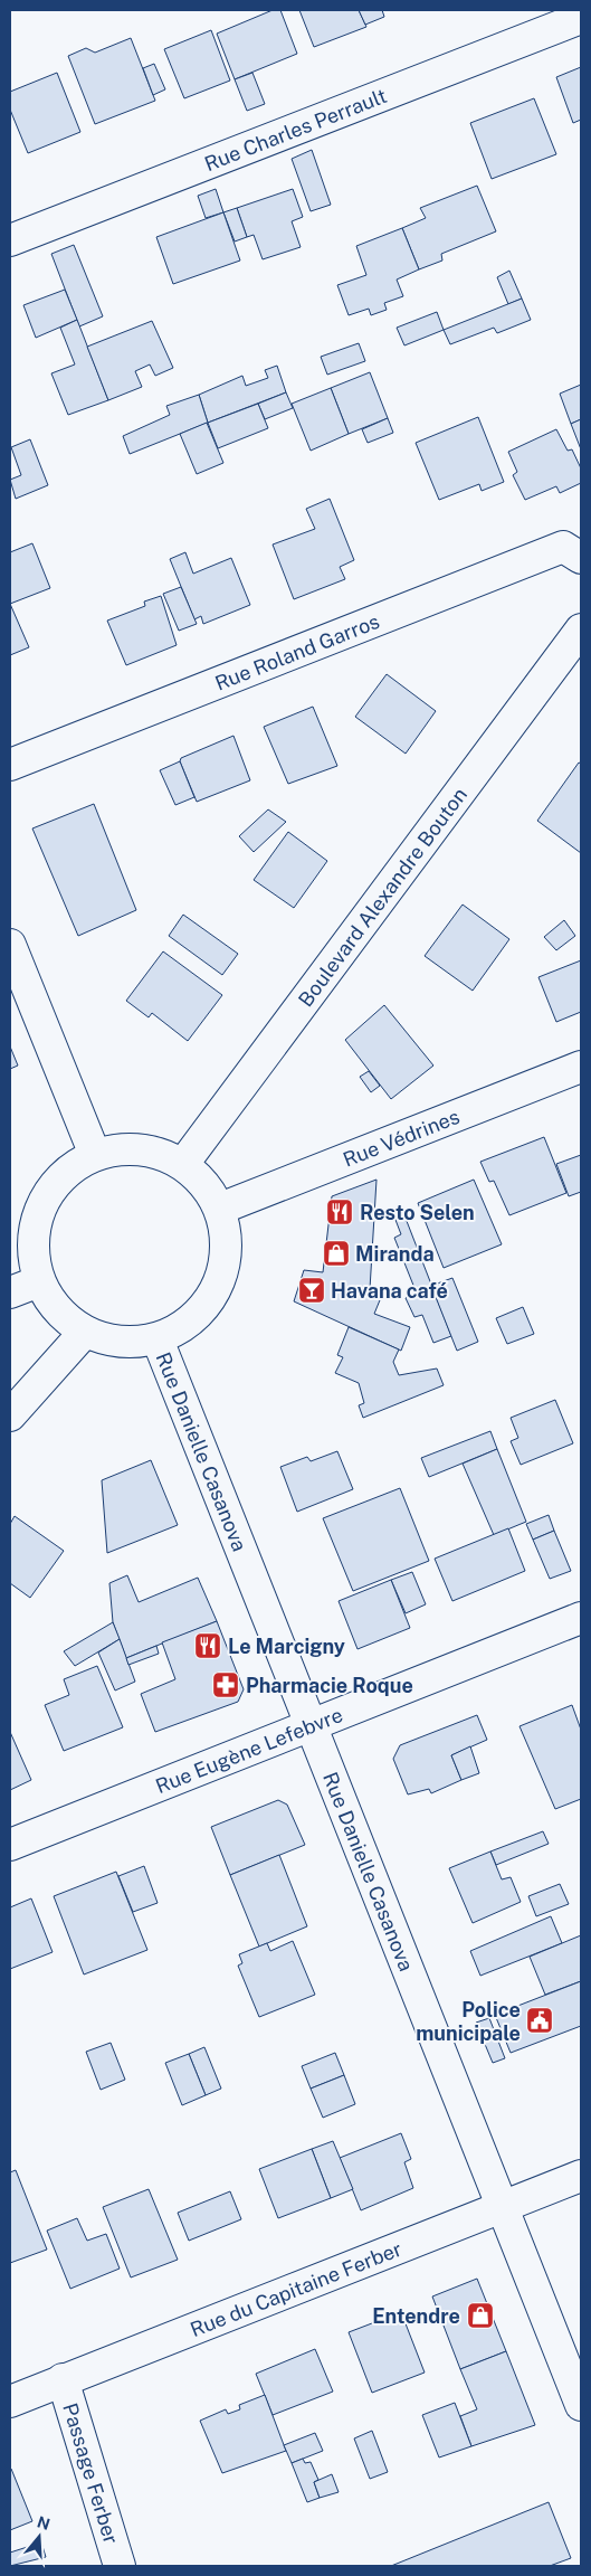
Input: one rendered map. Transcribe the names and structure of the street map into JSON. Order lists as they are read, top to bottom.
{
  "streets": {
    "street": [
      "Rue Charles Perrault",
      "Rue Roland Garros",
      "Boulevard Alexandre Bouton",
      "Rue Védrines",
      "Rue Danielle Casanova",
      "Rue Eugène Lefebvre",
      "Rue du Capitaine Ferber",
      "Passage Ferber"
    ]
  },
  "crossings": [
    ["Boulevard Alexandre Bouton", "Rue Védrines"],
    ["Boulevard Alexandre Bouton", "Rue Danielle Casanova"],
    ["Rue Védrines", "Rue Danielle Casanova"],
    ["Rue Danielle Casanova", "Rue Eugène Lefebvre"],
    ["Rue Danielle Casanova", "Rue du Capitaine Ferber"],
    ["Rue du Capitaine Ferber", "Passage Ferber"]
  ],
  "places": {
    "restaurant": ["Resto Selen", "Le Marcigny"],
    "shop": ["Miranda", "Entendre"],
    "bar": ["Havana café"],
    "pharmacy": ["Pharmacie Roque"],
    "public building": ["Police municipale"]
  },
  "north": "top"
}
